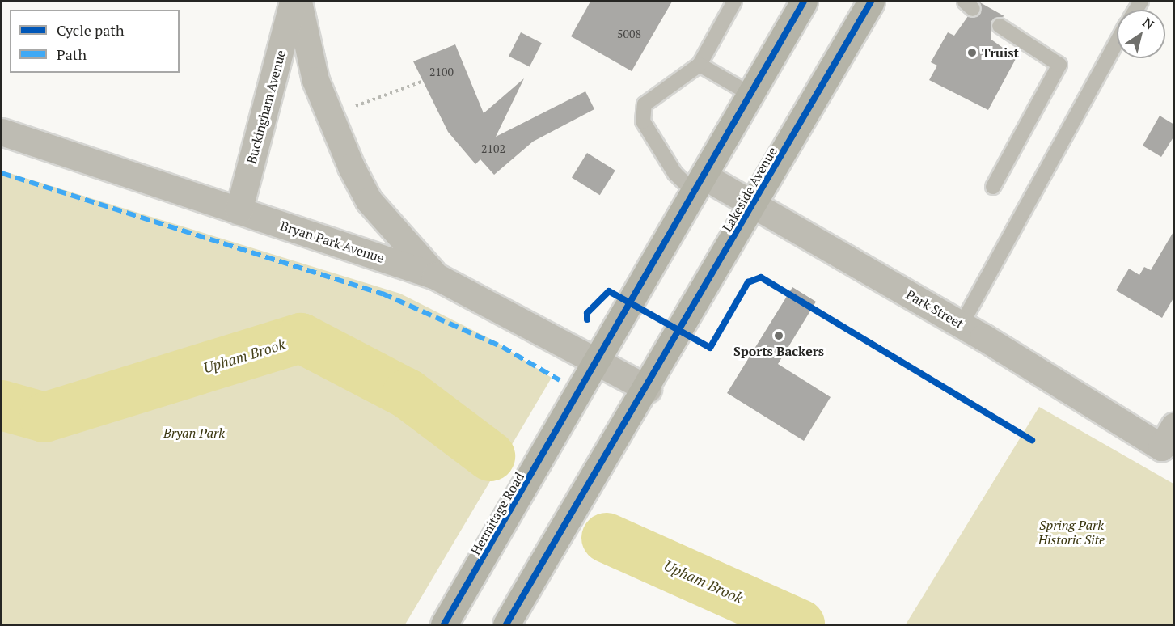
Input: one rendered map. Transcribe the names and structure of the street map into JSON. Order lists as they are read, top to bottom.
{
  "streets": {
    "main road": ["Lakeside Avenue", "Hermitage Road"],
    "street": ["Buckingham Avenue", "Bryan Park Avenue", "Park Street"]
  },
  "crossings": [
    ["Buckingham Avenue", "Bryan Park Avenue"],
    ["Lakeside Avenue", "Bryan Park Avenue"],
    ["Lakeside Avenue", "Park Street"],
    ["Bryan Park Avenue", "Hermitage Road"]
  ],
  "water": ["Upham Brook"],
  "parks": ["Bryan Park", "Spring Park Historic Site"],
  "places": ["Truist", "Sports Backers"],
  "house_numbers": ["5008", "2100", "2102"],
  "legend": ["Cycle path", "Path"],
  "north": "top right"
}
